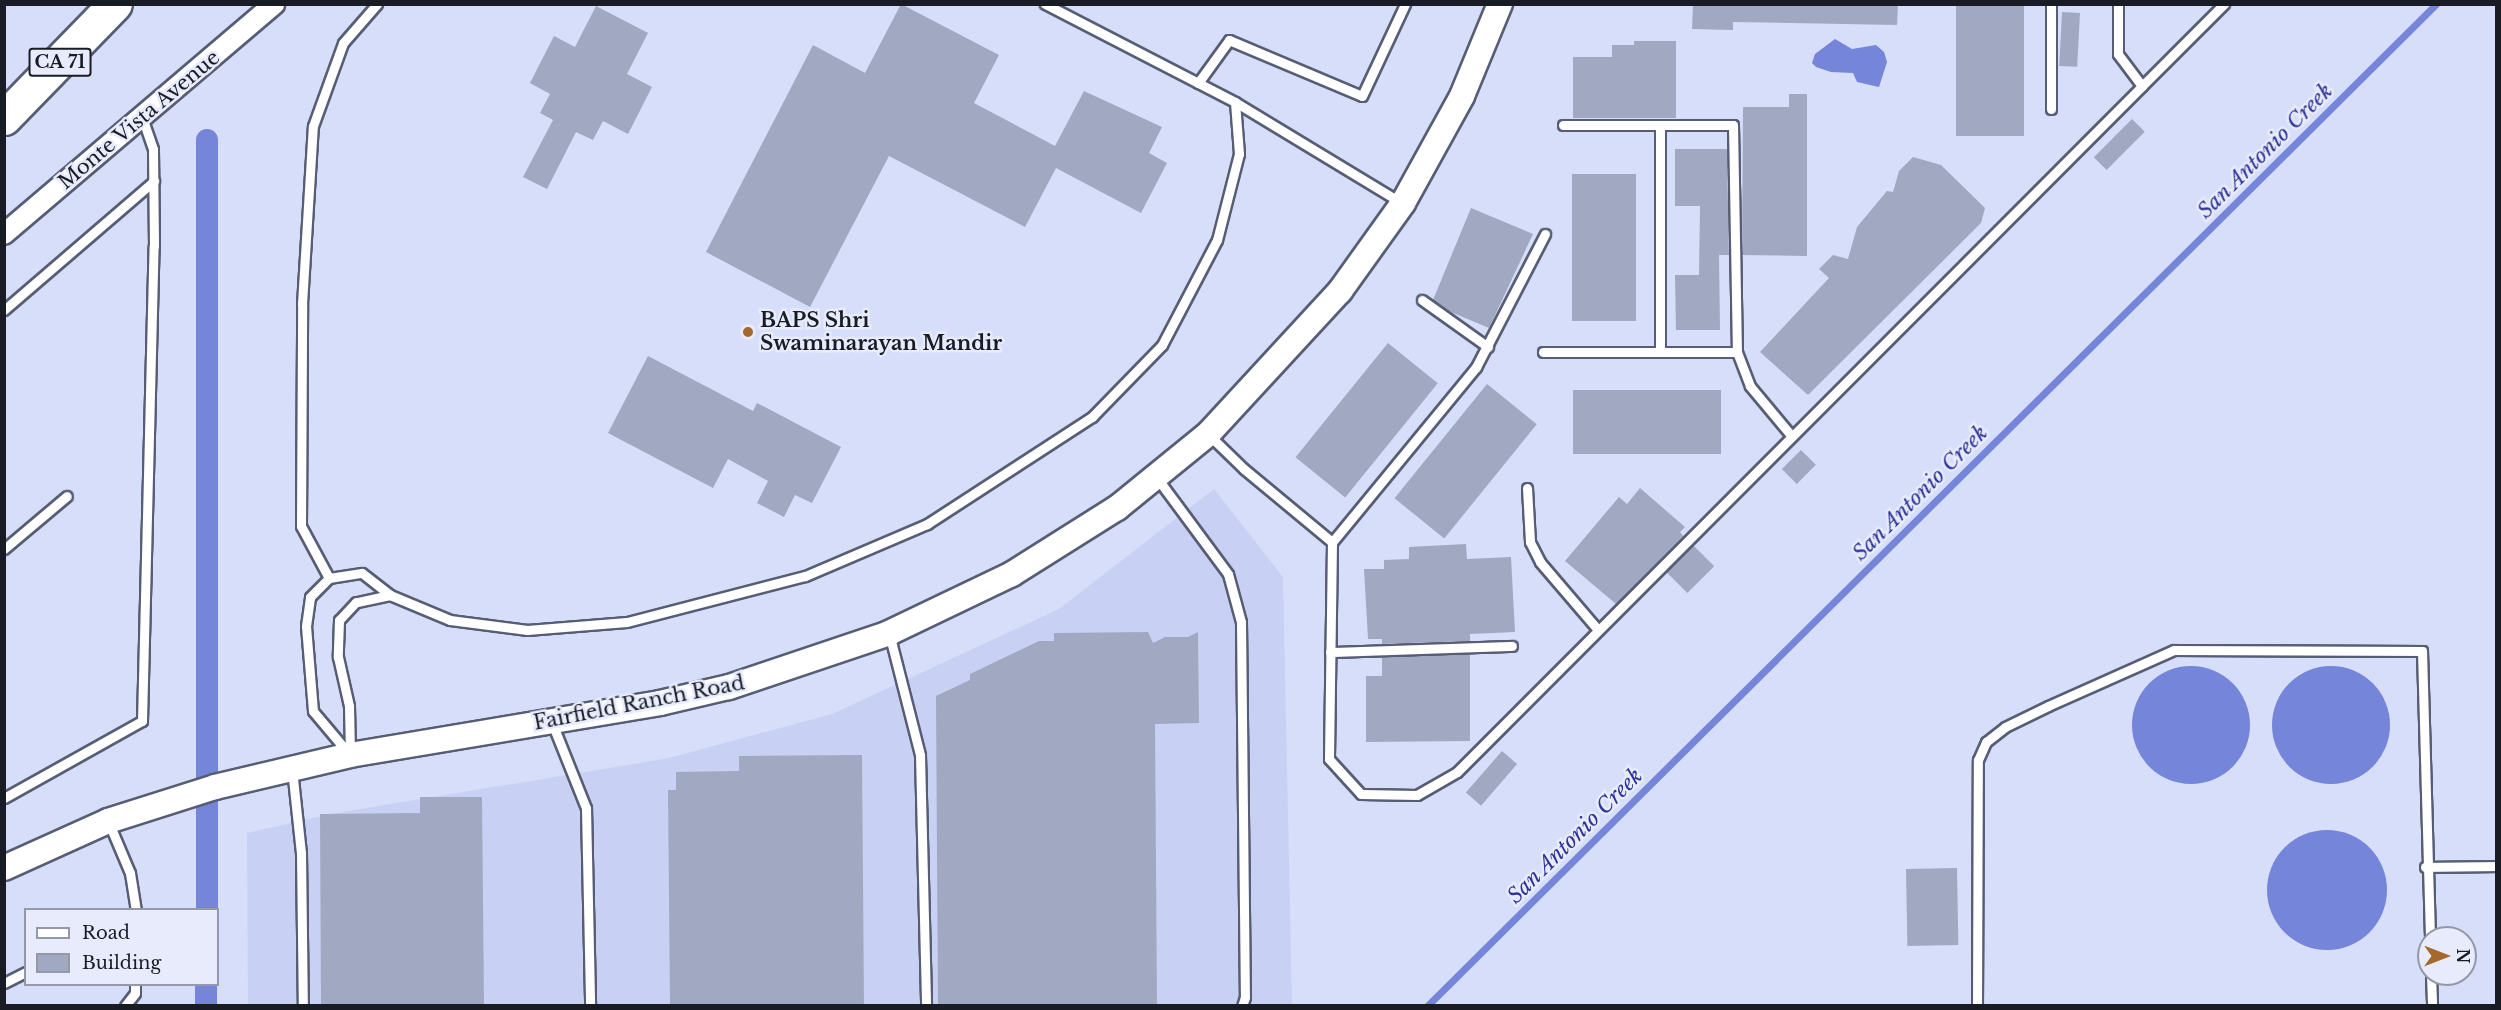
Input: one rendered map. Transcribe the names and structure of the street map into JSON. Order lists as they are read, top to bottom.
{
  "streets": {
    "highway": ["CA 71"],
    "street": ["Monte Vista Avenue", "Fairfield Ranch Road"]
  },
  "water": ["San Antonio Creek"],
  "places": ["BAPS Shri Swaminarayan Mandir"],
  "legend": ["Road", "Building"],
  "north": "right"
}
